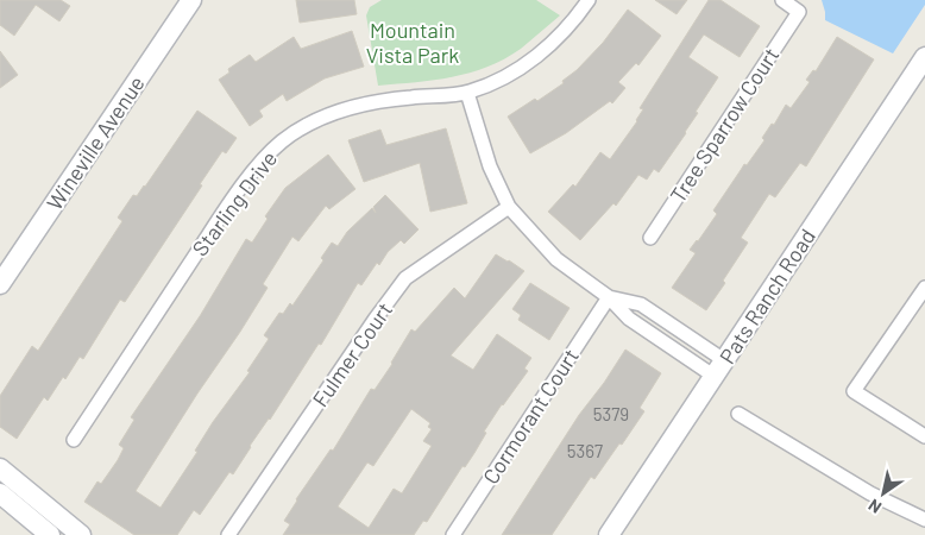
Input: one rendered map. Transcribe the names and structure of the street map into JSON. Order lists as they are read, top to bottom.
{
  "streets": {
    "street": [
      "Tree Sparrow Court",
      "Wineville Avenue",
      "Starling Drive",
      "Pats Ranch Road",
      "Fulmer Court",
      "Cormorant Court"
    ]
  },
  "parks": ["Mountain Vista Park"],
  "house_numbers": ["5379", "5367"],
  "north": "bottom left"
}
